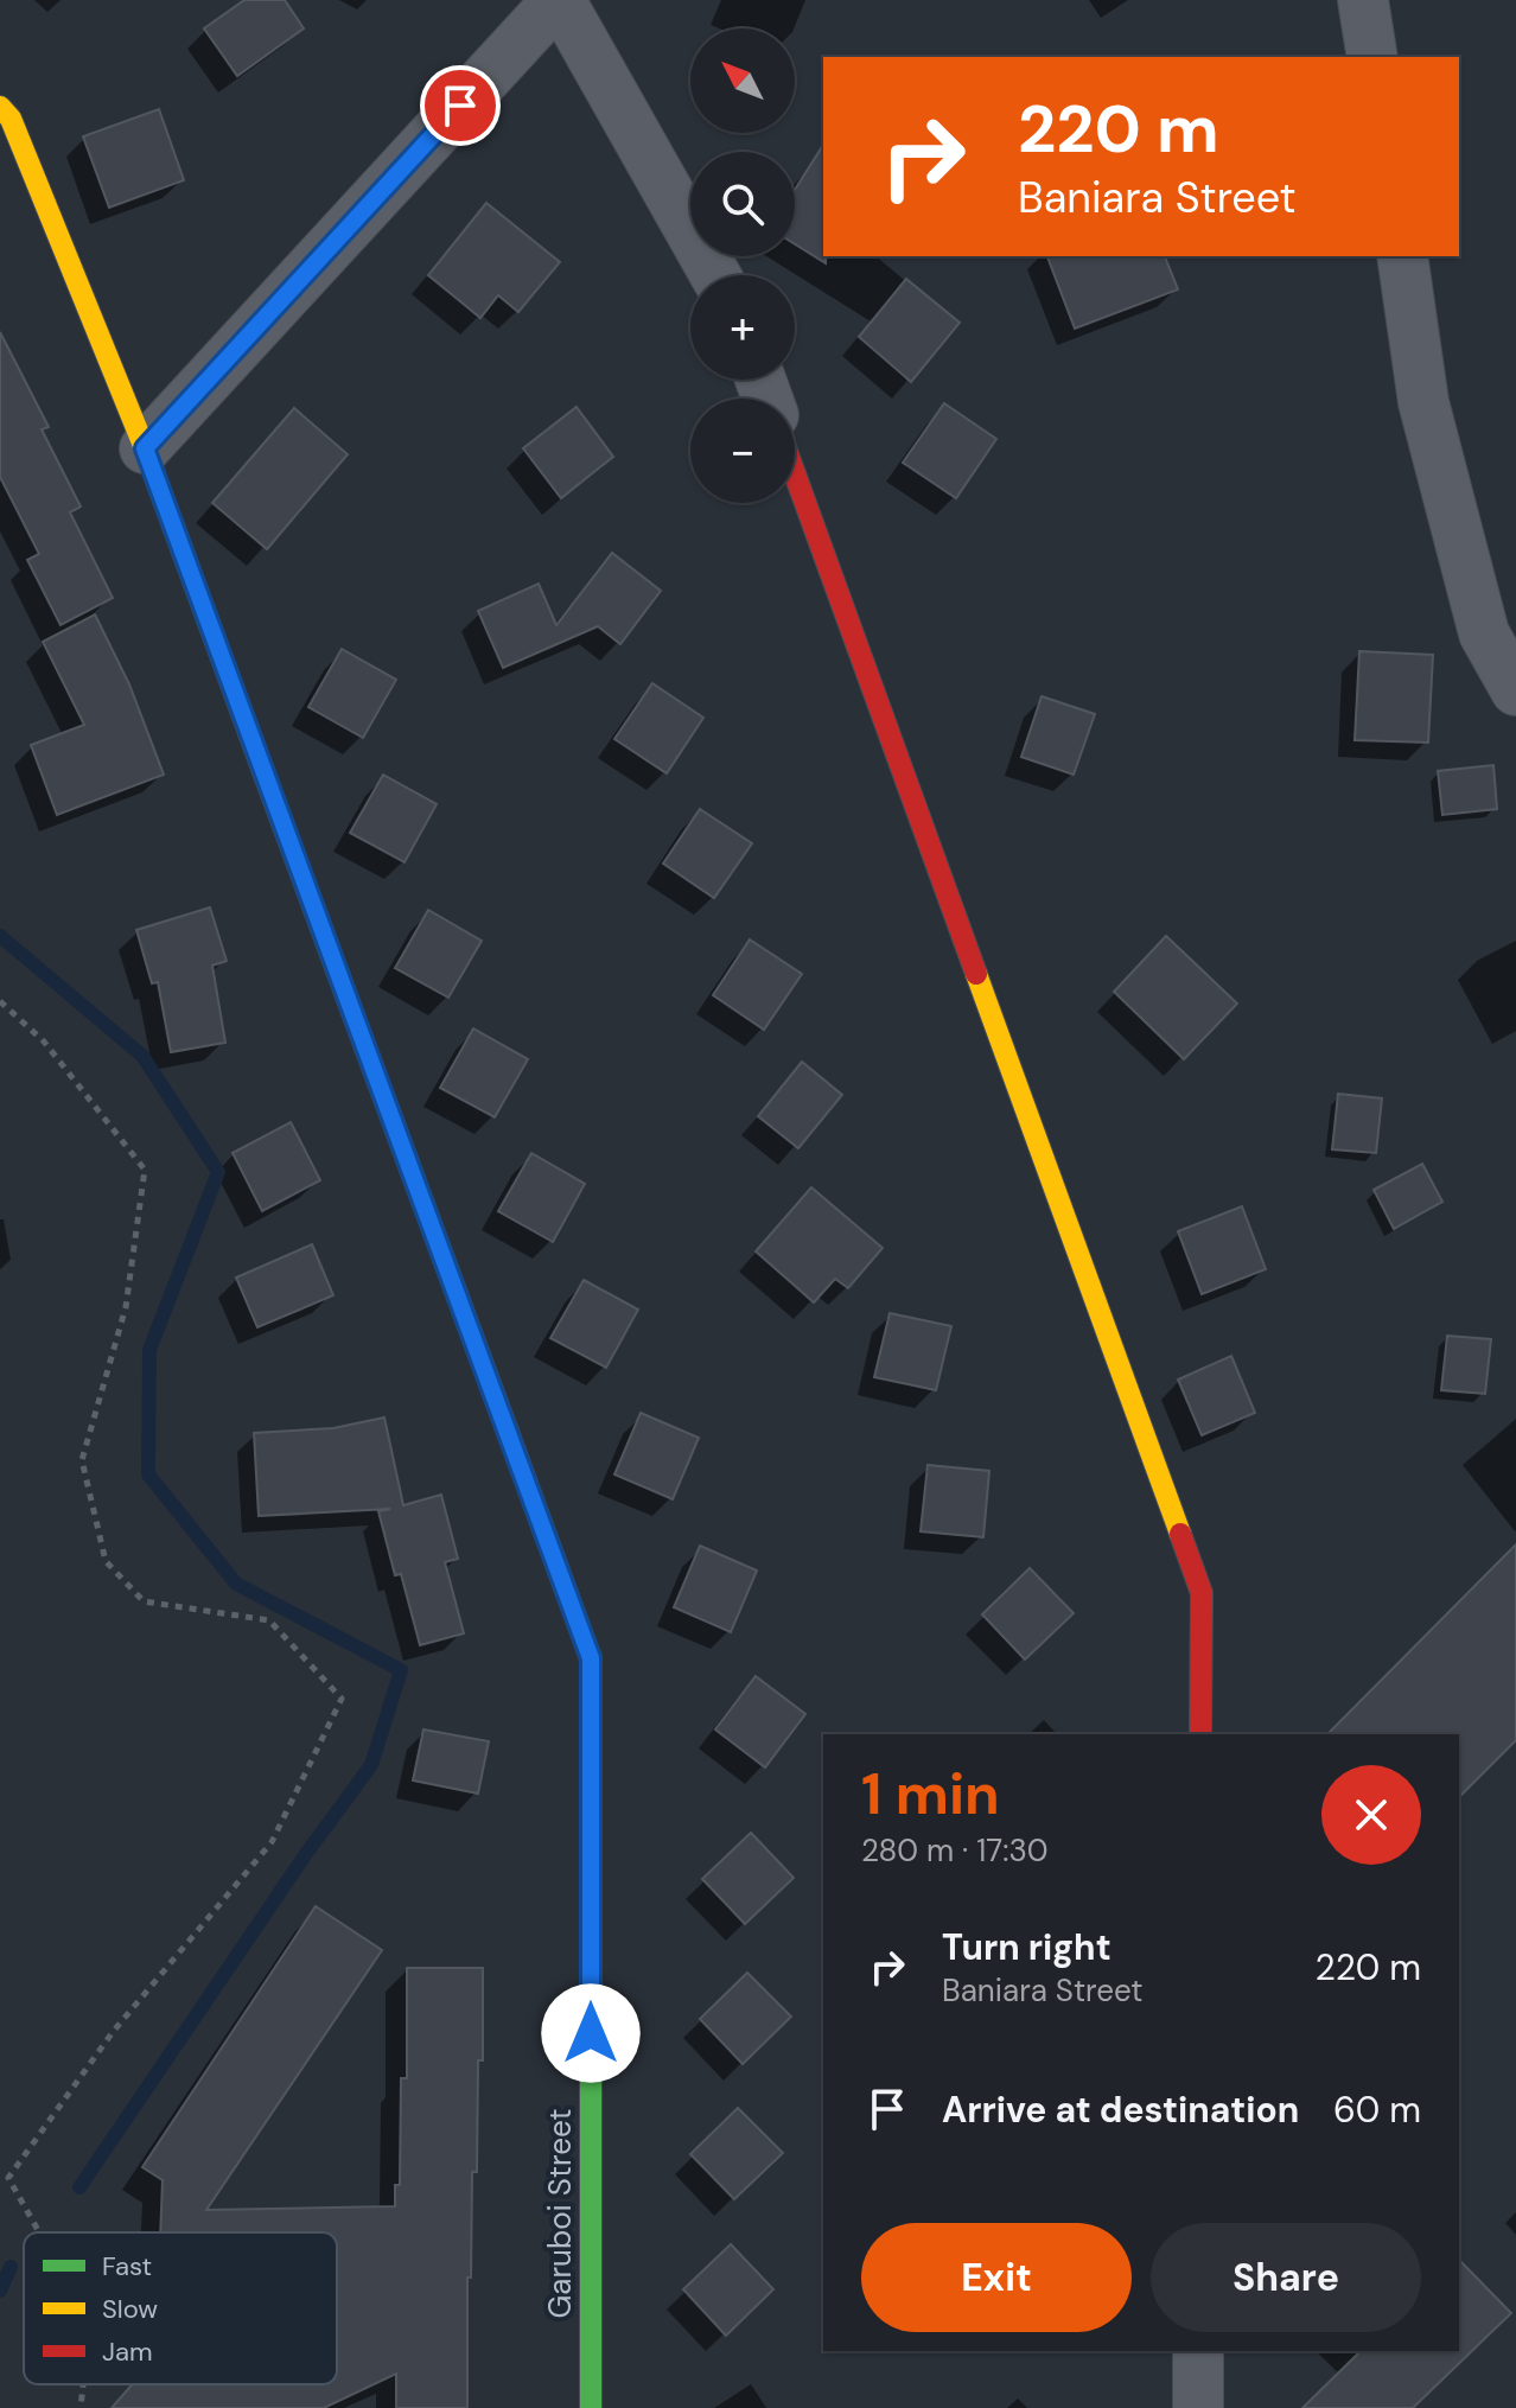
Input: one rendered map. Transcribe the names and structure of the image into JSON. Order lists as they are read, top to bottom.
{
  "streets": {
    "street": ["Garuboi Street"]
  },
  "legend": ["Fast", "Slow", "Jam"],
  "north": "top left",
  "page": {
    "map_buttons": ["+", "−"],
    "turn": ["220 m", "Baniara Street"],
    "heading": ["1 min", "280 m · 17:30"],
    "list": [
      {
        "name": "Turn right",
        "note": "Baniara Street",
        "value": "220 m"
      },
      {
        "name": "Arrive at destination",
        "value": "60 m"
      }
    ],
    "buttons": ["Exit", "Share"]
  }
}
